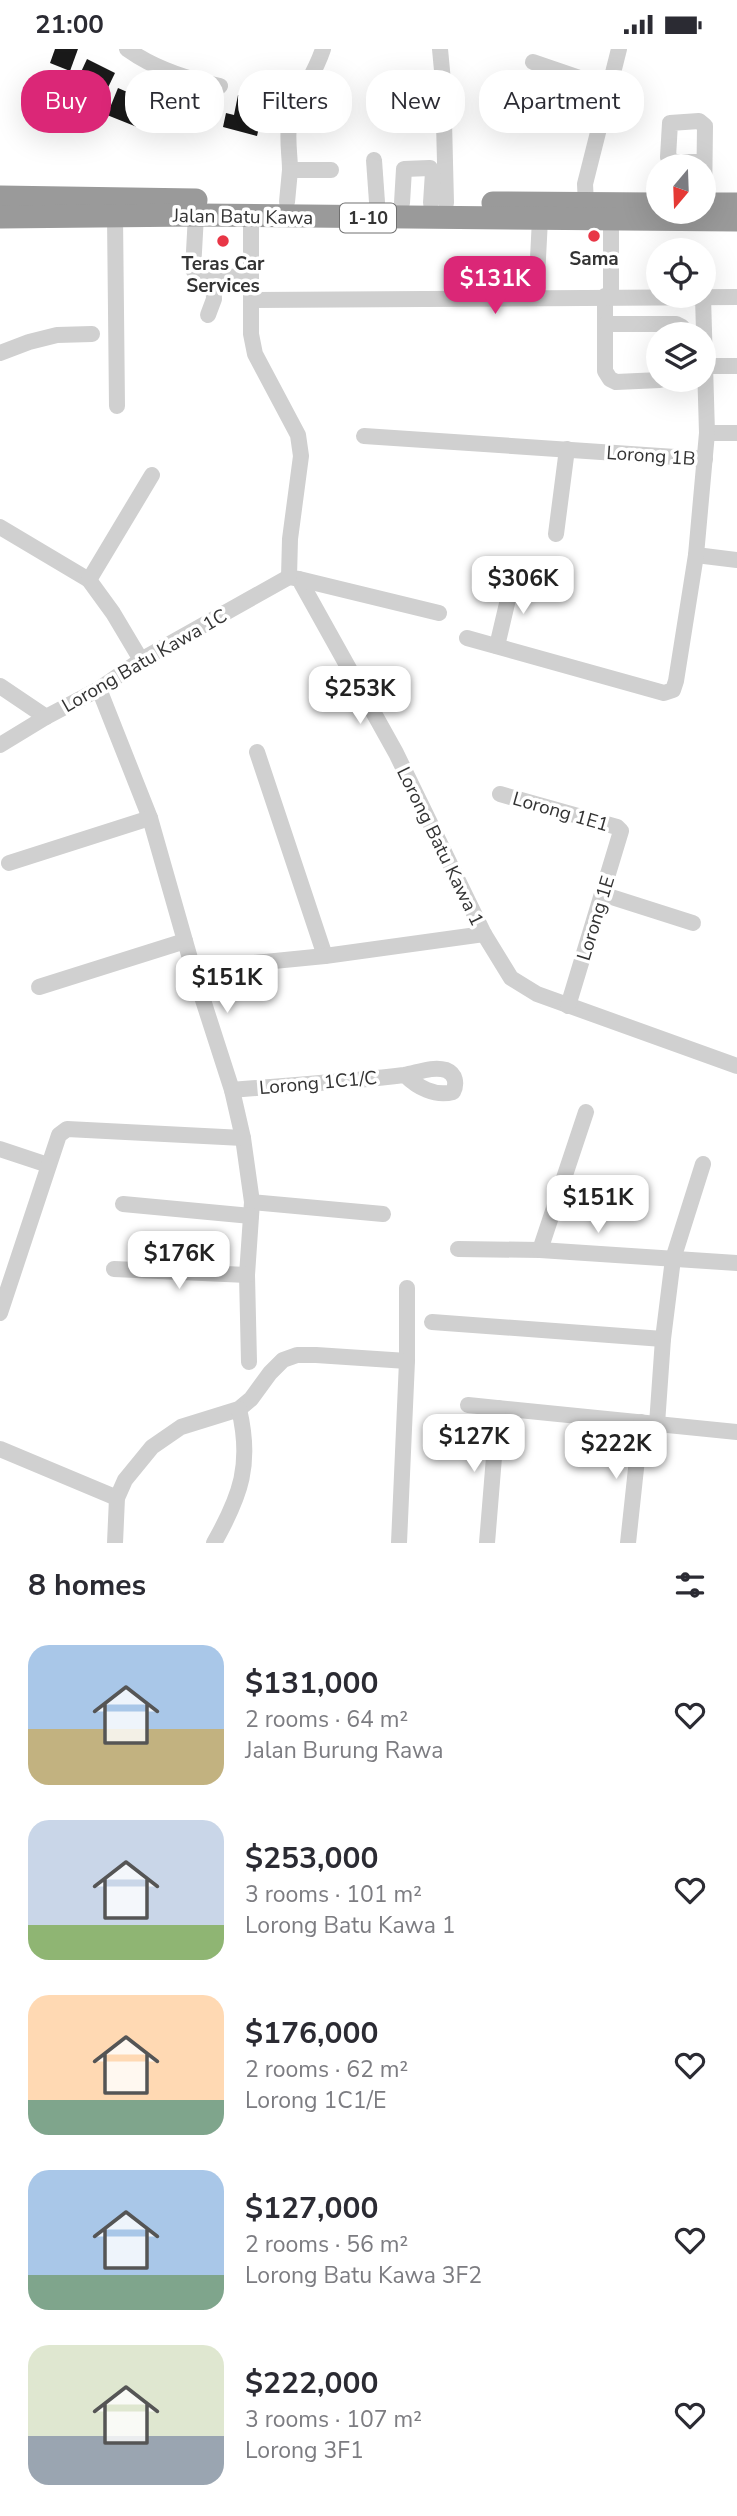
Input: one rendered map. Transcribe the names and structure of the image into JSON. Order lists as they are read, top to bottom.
{
  "streets": {
    "highway": ["Jalan Batu Kawa", "1-10"],
    "street": [
      "Lorong 1B",
      "Lorong Batu Kawa 1C",
      "Lorong 1E1",
      "Lorong Batu Kawa 1",
      "Lorong 1E",
      "Lorong 1C1/C"
    ]
  },
  "crossings": [
    ["Lorong Batu Kawa 1C", "Lorong Batu Kawa 1"],
    ["Lorong 1E1", "Lorong 1E"],
    ["Lorong Batu Kawa 1", "Lorong 1E"]
  ],
  "places": ["Sama", "Teras Car Services"],
  "north": "bottom",
  "page": {
    "status": "21:00",
    "chip": [
      "Buy",
      "Rent",
      "Filters",
      "New",
      "Apartment"
    ],
    "price": [
      "$131K",
      "$306K",
      "$253K",
      "$151K",
      "$151K",
      "$176K",
      "$127K",
      "$222K"
    ],
    "heading": "8 homes",
    "list": [
      {
        "name": "$131,000",
        "note": "2 rooms · 64 m² · Jalan Burung Rawa"
      },
      {
        "name": "$253,000",
        "note": "3 rooms · 101 m² · Lorong Batu Kawa 1"
      },
      {
        "name": "$176,000",
        "note": "2 rooms · 62 m² · Lorong 1C1/E"
      },
      {
        "name": "$127,000",
        "note": "2 rooms · 56 m² · Lorong Batu Kawa 3F2"
      },
      {
        "name": "$222,000",
        "note": "3 rooms · 107 m² · Lorong 3F1"
      }
    ]
  }
}
